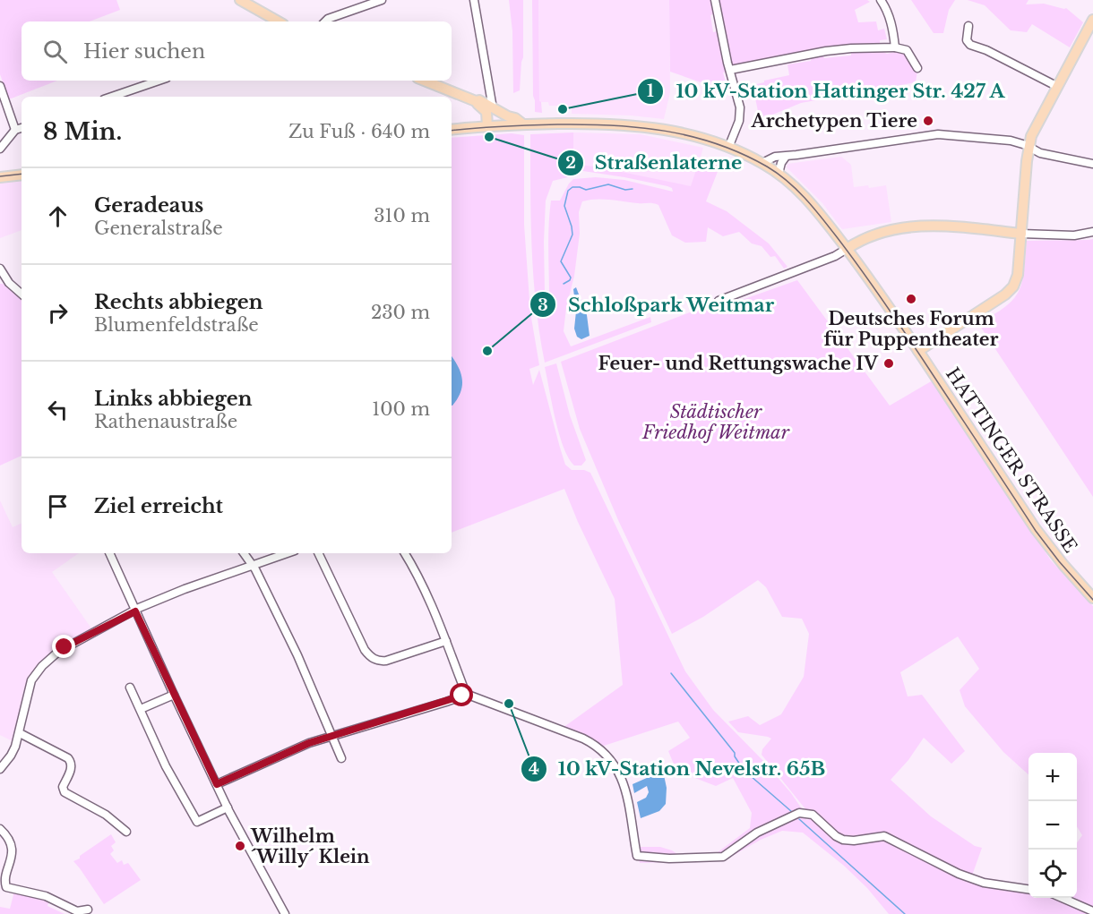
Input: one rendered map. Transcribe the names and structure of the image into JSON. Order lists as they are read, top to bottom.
{
  "streets": {
    "main road": ["HATTINGER STRASSE"]
  },
  "parks": ["Städtischer Friedhof Weitmar"],
  "places": [
    "10 kV-Station Hattinger Str. 427 A",
    "Archetypen Tiere",
    "Straßenlaterne",
    "Deutsches Forum für Puppentheater",
    "Schloßpark Weitmar",
    "Feuer- und Rettungswache IV",
    "10 kV-Station Nevelstr. 65B",
    "Wilhelm ´Willy´ Klein"
  ],
  "page": {
    "search": "Hier suchen",
    "heading": ["8 Min.", "Zu Fuß · 640 m"],
    "list": [
      ["Geradeaus", "Generalstraße", "310 m"],
      ["Rechts abbiegen", "Blumenfeldstraße", "230 m"],
      ["Links abbiegen", "Rathenaustraße", "100 m"],
      "Ziel erreicht"
    ],
    "map_buttons": ["+", "−"]
  }
}
